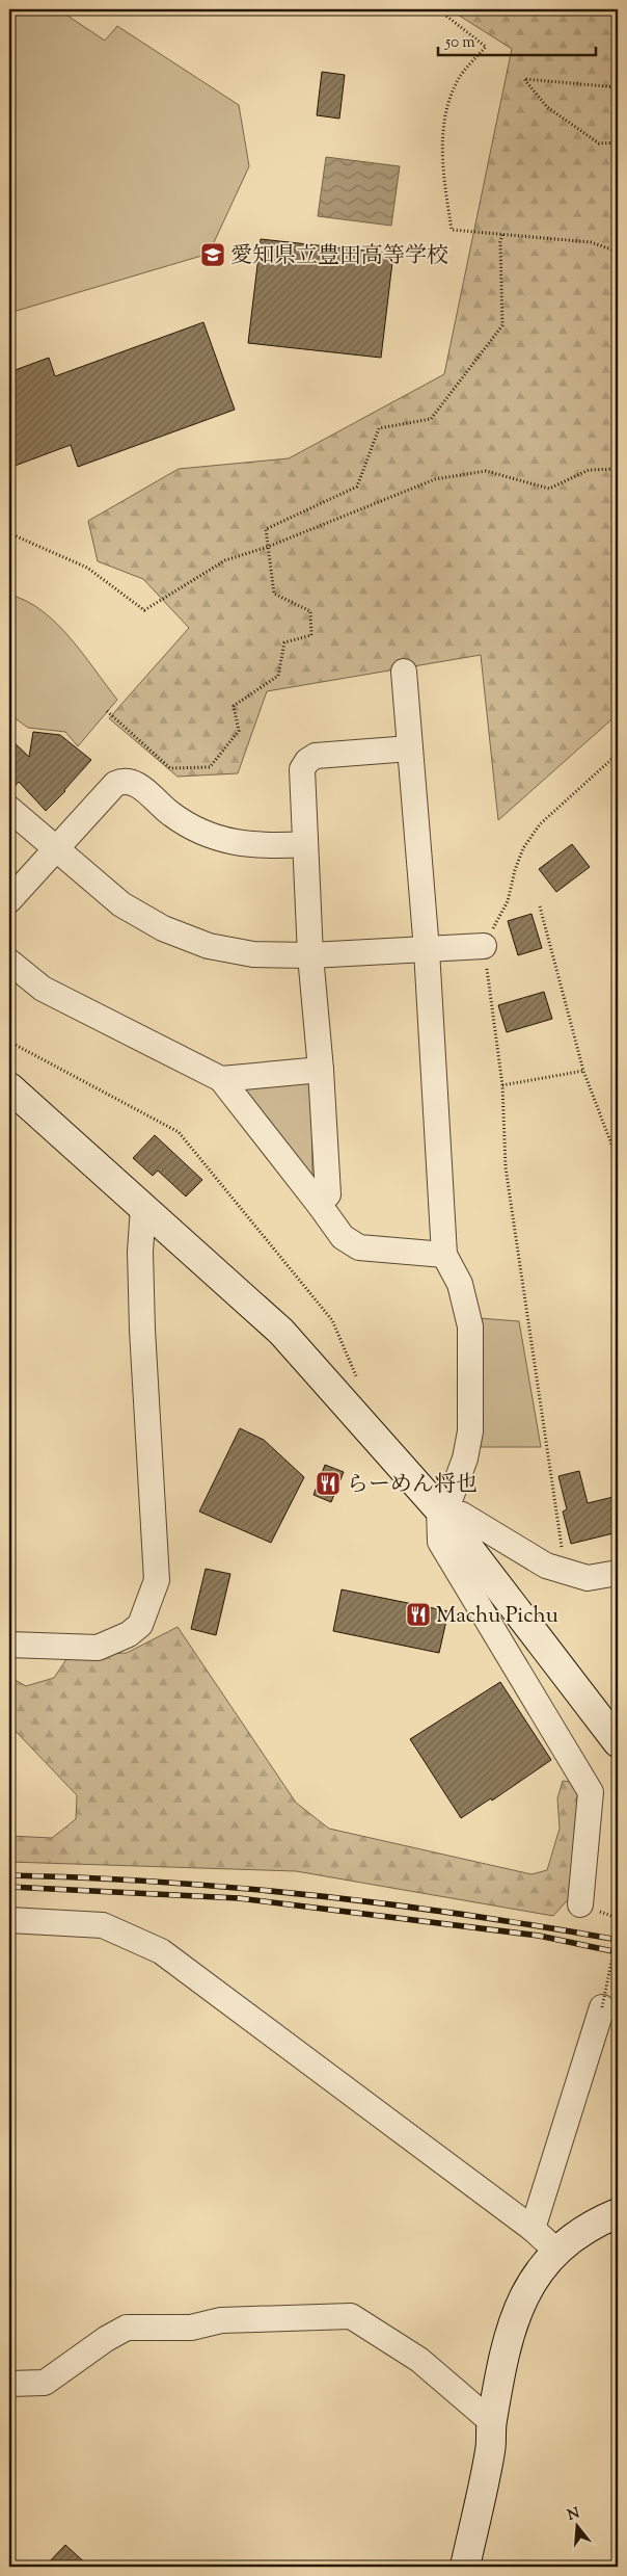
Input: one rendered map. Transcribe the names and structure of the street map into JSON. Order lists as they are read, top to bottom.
{
  "places": {
    "school or university": ["愛知県立豊田高等学校"],
    "restaurant": ["らーめん将也", "Machu Pichu"]
  },
  "scale_bar": "50 m",
  "north": "top"
}
